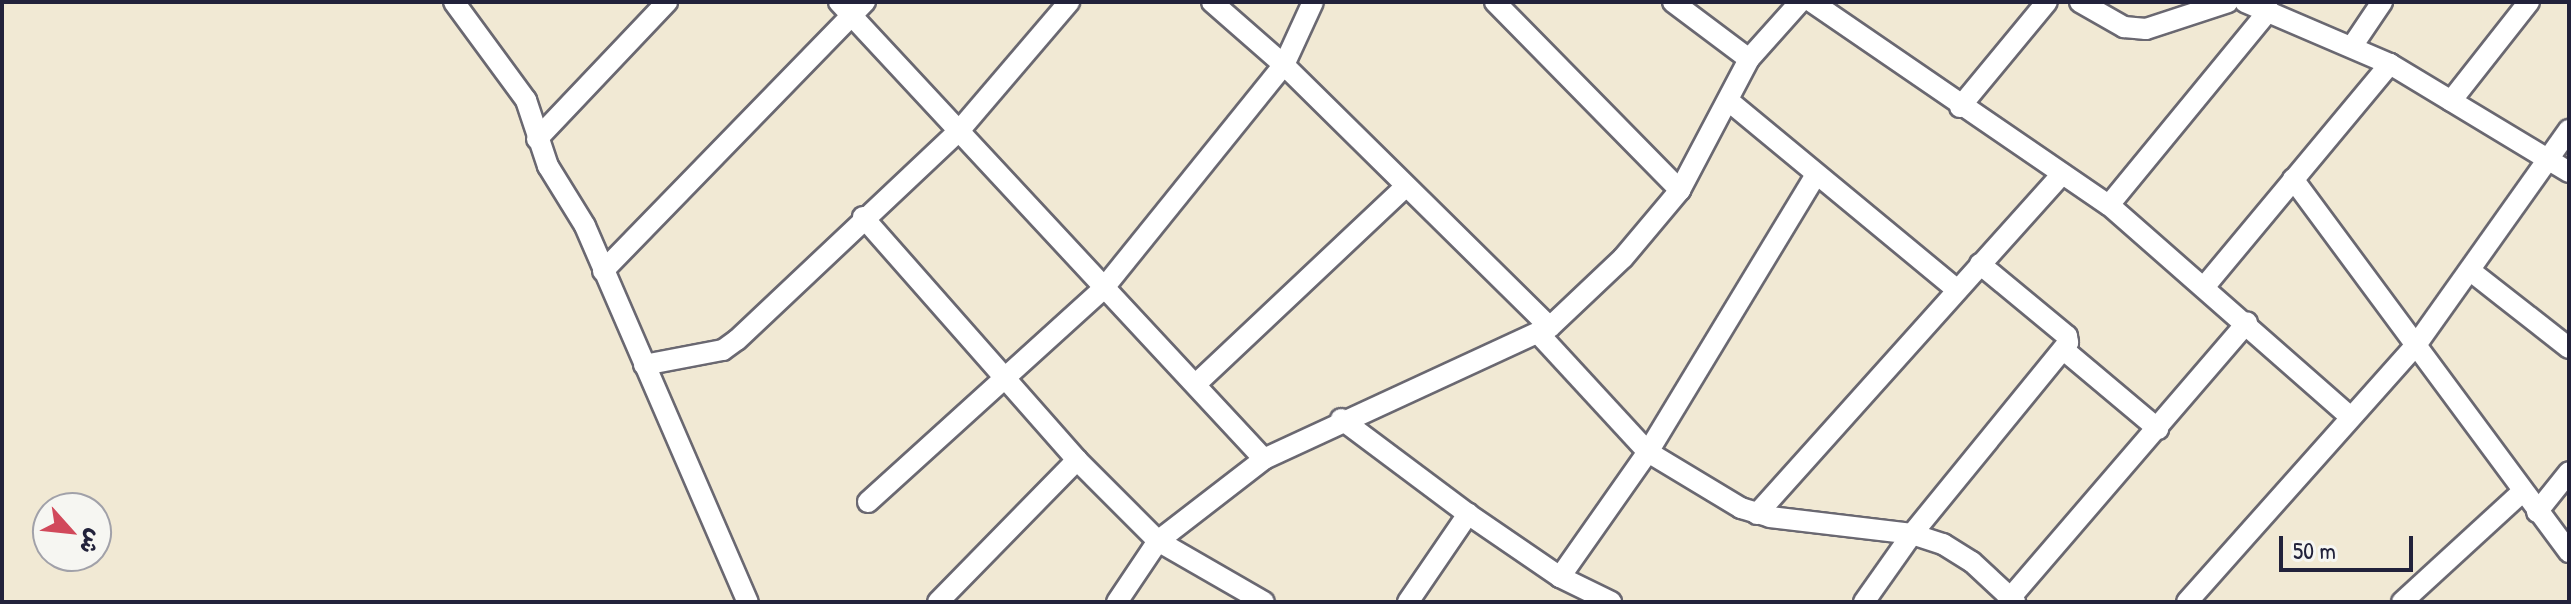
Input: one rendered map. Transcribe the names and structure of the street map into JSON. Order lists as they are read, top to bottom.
{
  "scale_bar": "50 m",
  "north": "bottom right"
}
